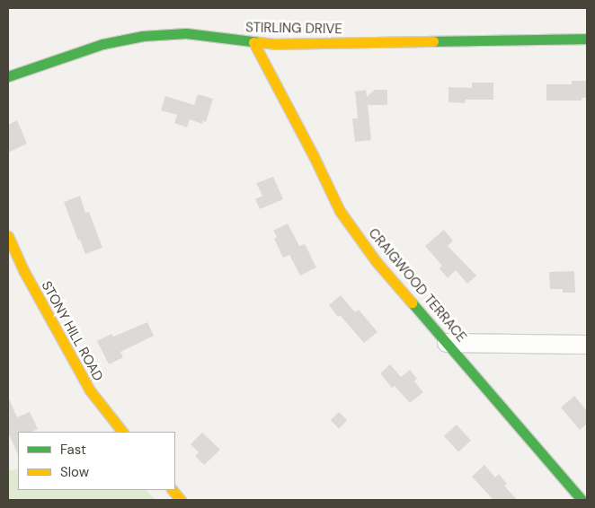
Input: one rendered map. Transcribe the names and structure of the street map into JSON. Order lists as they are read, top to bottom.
{
  "streets": {
    "street": ["STIRLING DRIVE", "CRAIGWOOD TERRACE", "STONY HILL ROAD"]
  },
  "crossings": [
    ["STIRLING DRIVE", "CRAIGWOOD TERRACE"]
  ],
  "legend": ["Fast", "Slow"]
}
